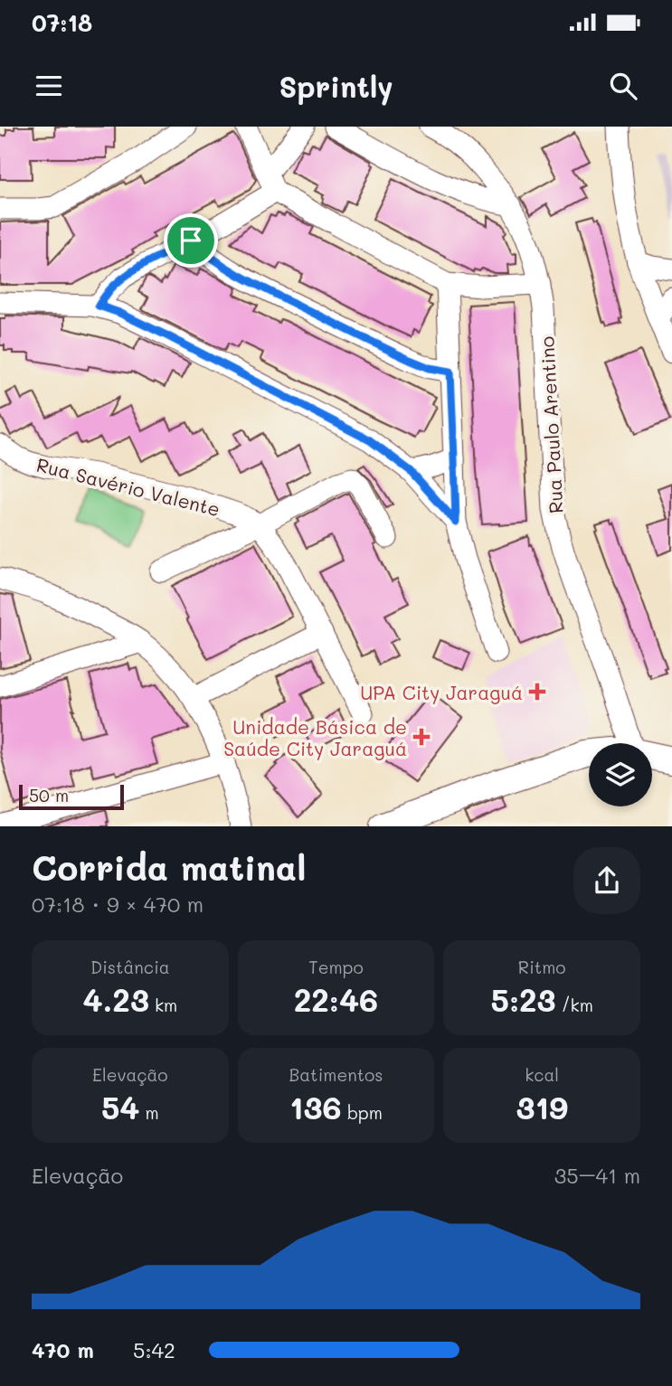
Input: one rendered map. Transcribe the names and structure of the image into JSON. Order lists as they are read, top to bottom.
{
  "streets": {
    "street": ["Rua Paulo Arentino", "Rua Savério Valente"]
  },
  "places": {
    "health": ["UPA City Jaraguá", "Unidade Básica de Saúde City Jaraguá"]
  },
  "scale_bar": "50 m",
  "page": {
    "status": "07:18",
    "header": "Sprintly",
    "scale": "50 m",
    "heading": ["Corrida matinal", "07:18 · 9 × 470 m"],
    "stats": [
      ["Distância", "4.23 km"],
      ["Tempo", "22:46"],
      ["Ritmo", "5:23 /km"],
      ["Elevação", "54 m"],
      ["Batimentos", "136 bpm"],
      ["kcal", "319"]
    ],
    "chart": ["Elevação", "35–41 m"],
    "list": [
      {
        "name": "470 m",
        "note": "5:42"
      }
    ]
  }
}
